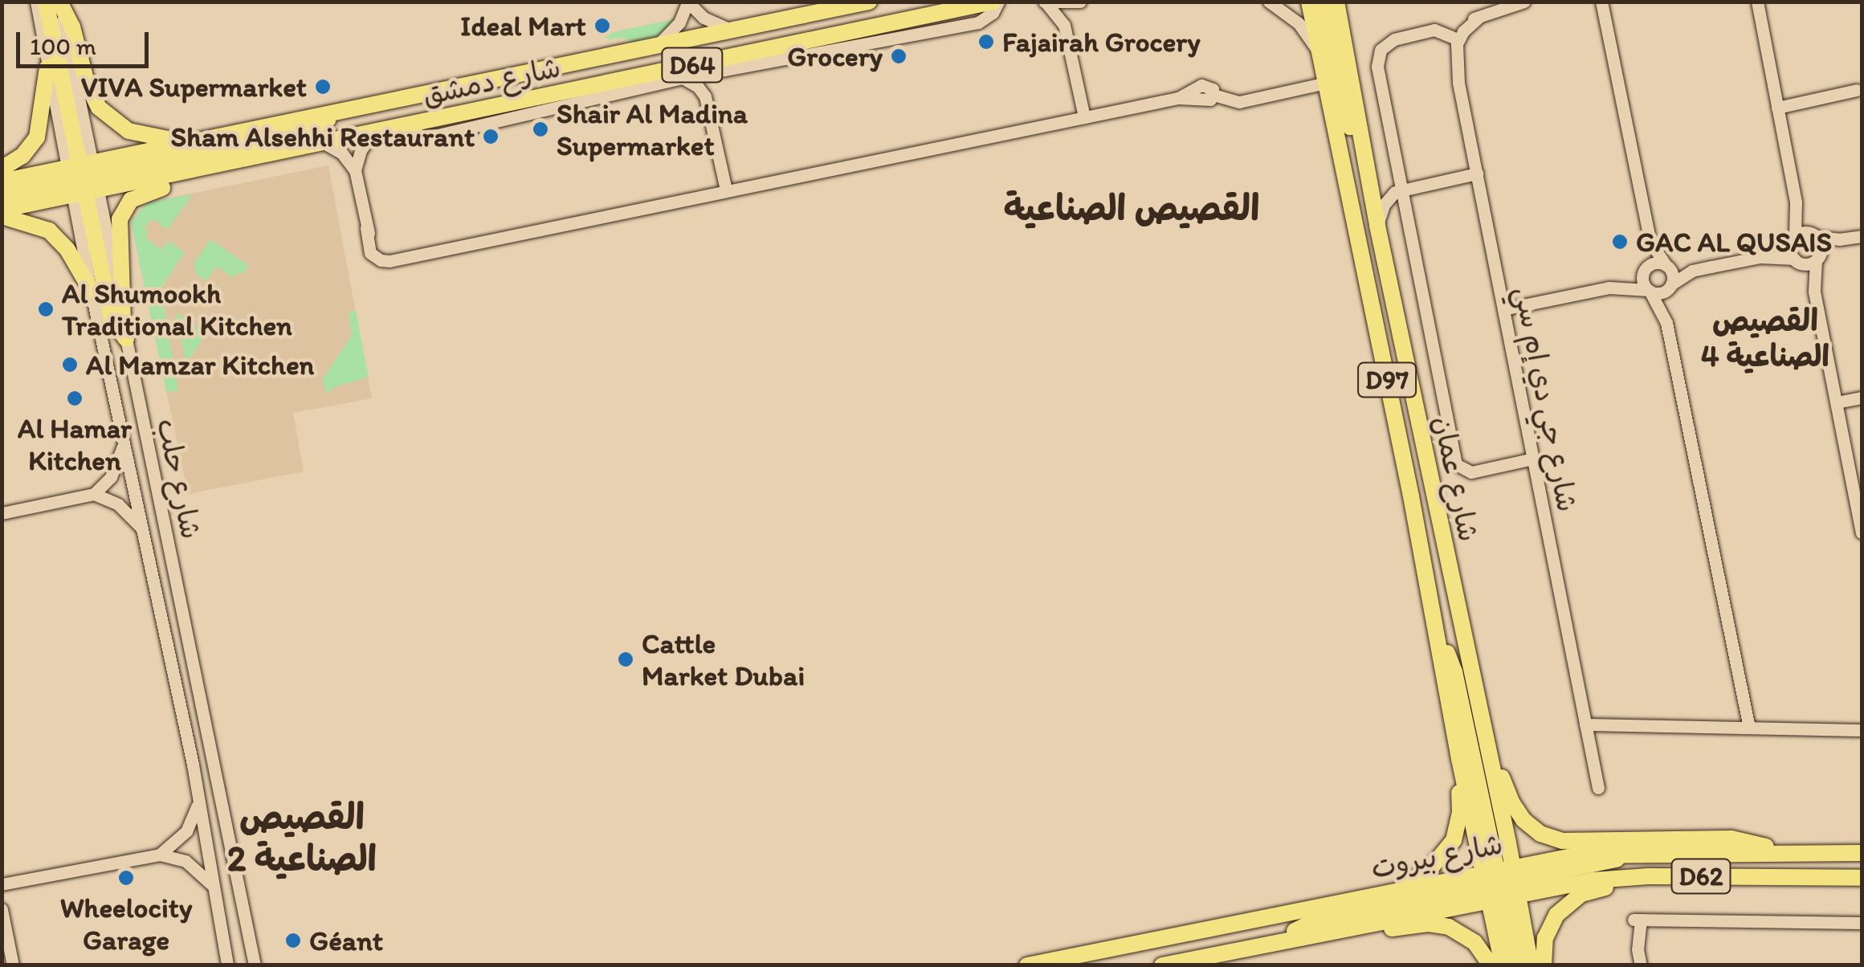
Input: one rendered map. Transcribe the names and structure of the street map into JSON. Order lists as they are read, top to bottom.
{
  "streets": {
    "main road": [
      "D64",
      "شارع دمشق",
      "D97",
      "شارع عمان",
      "شارع بيروت",
      "D62"
    ],
    "street": ["شارع جي دي إم سي", "شارع حلب"]
  },
  "crossings": [
    ["شارع دمشق", "شارع حلب"],
    ["شارع عمان", "شارع بيروت"],
    ["شارع عمان", "D62"],
    ["شارع بيروت", "D62"]
  ],
  "districts": ["القصيص الصناعية", "القصيص الصناعية 4", "القصيص الصناعية 2"],
  "places": [
    "Ideal Mart",
    "Fajairah Grocery",
    "Grocery",
    "VIVA Supermarket",
    "Shair Al Madina Supermarket",
    "Sham Alsehhi Restaurant",
    "GAC AL QUSAIS",
    "Al Shumookh Traditional Kitchen",
    "Al Mamzar Kitchen",
    "Al Hamar Kitchen",
    "Cattle Market Dubai",
    "Wheelocity Garage",
    "Géant"
  ],
  "scale_bar": "100 m"
}
